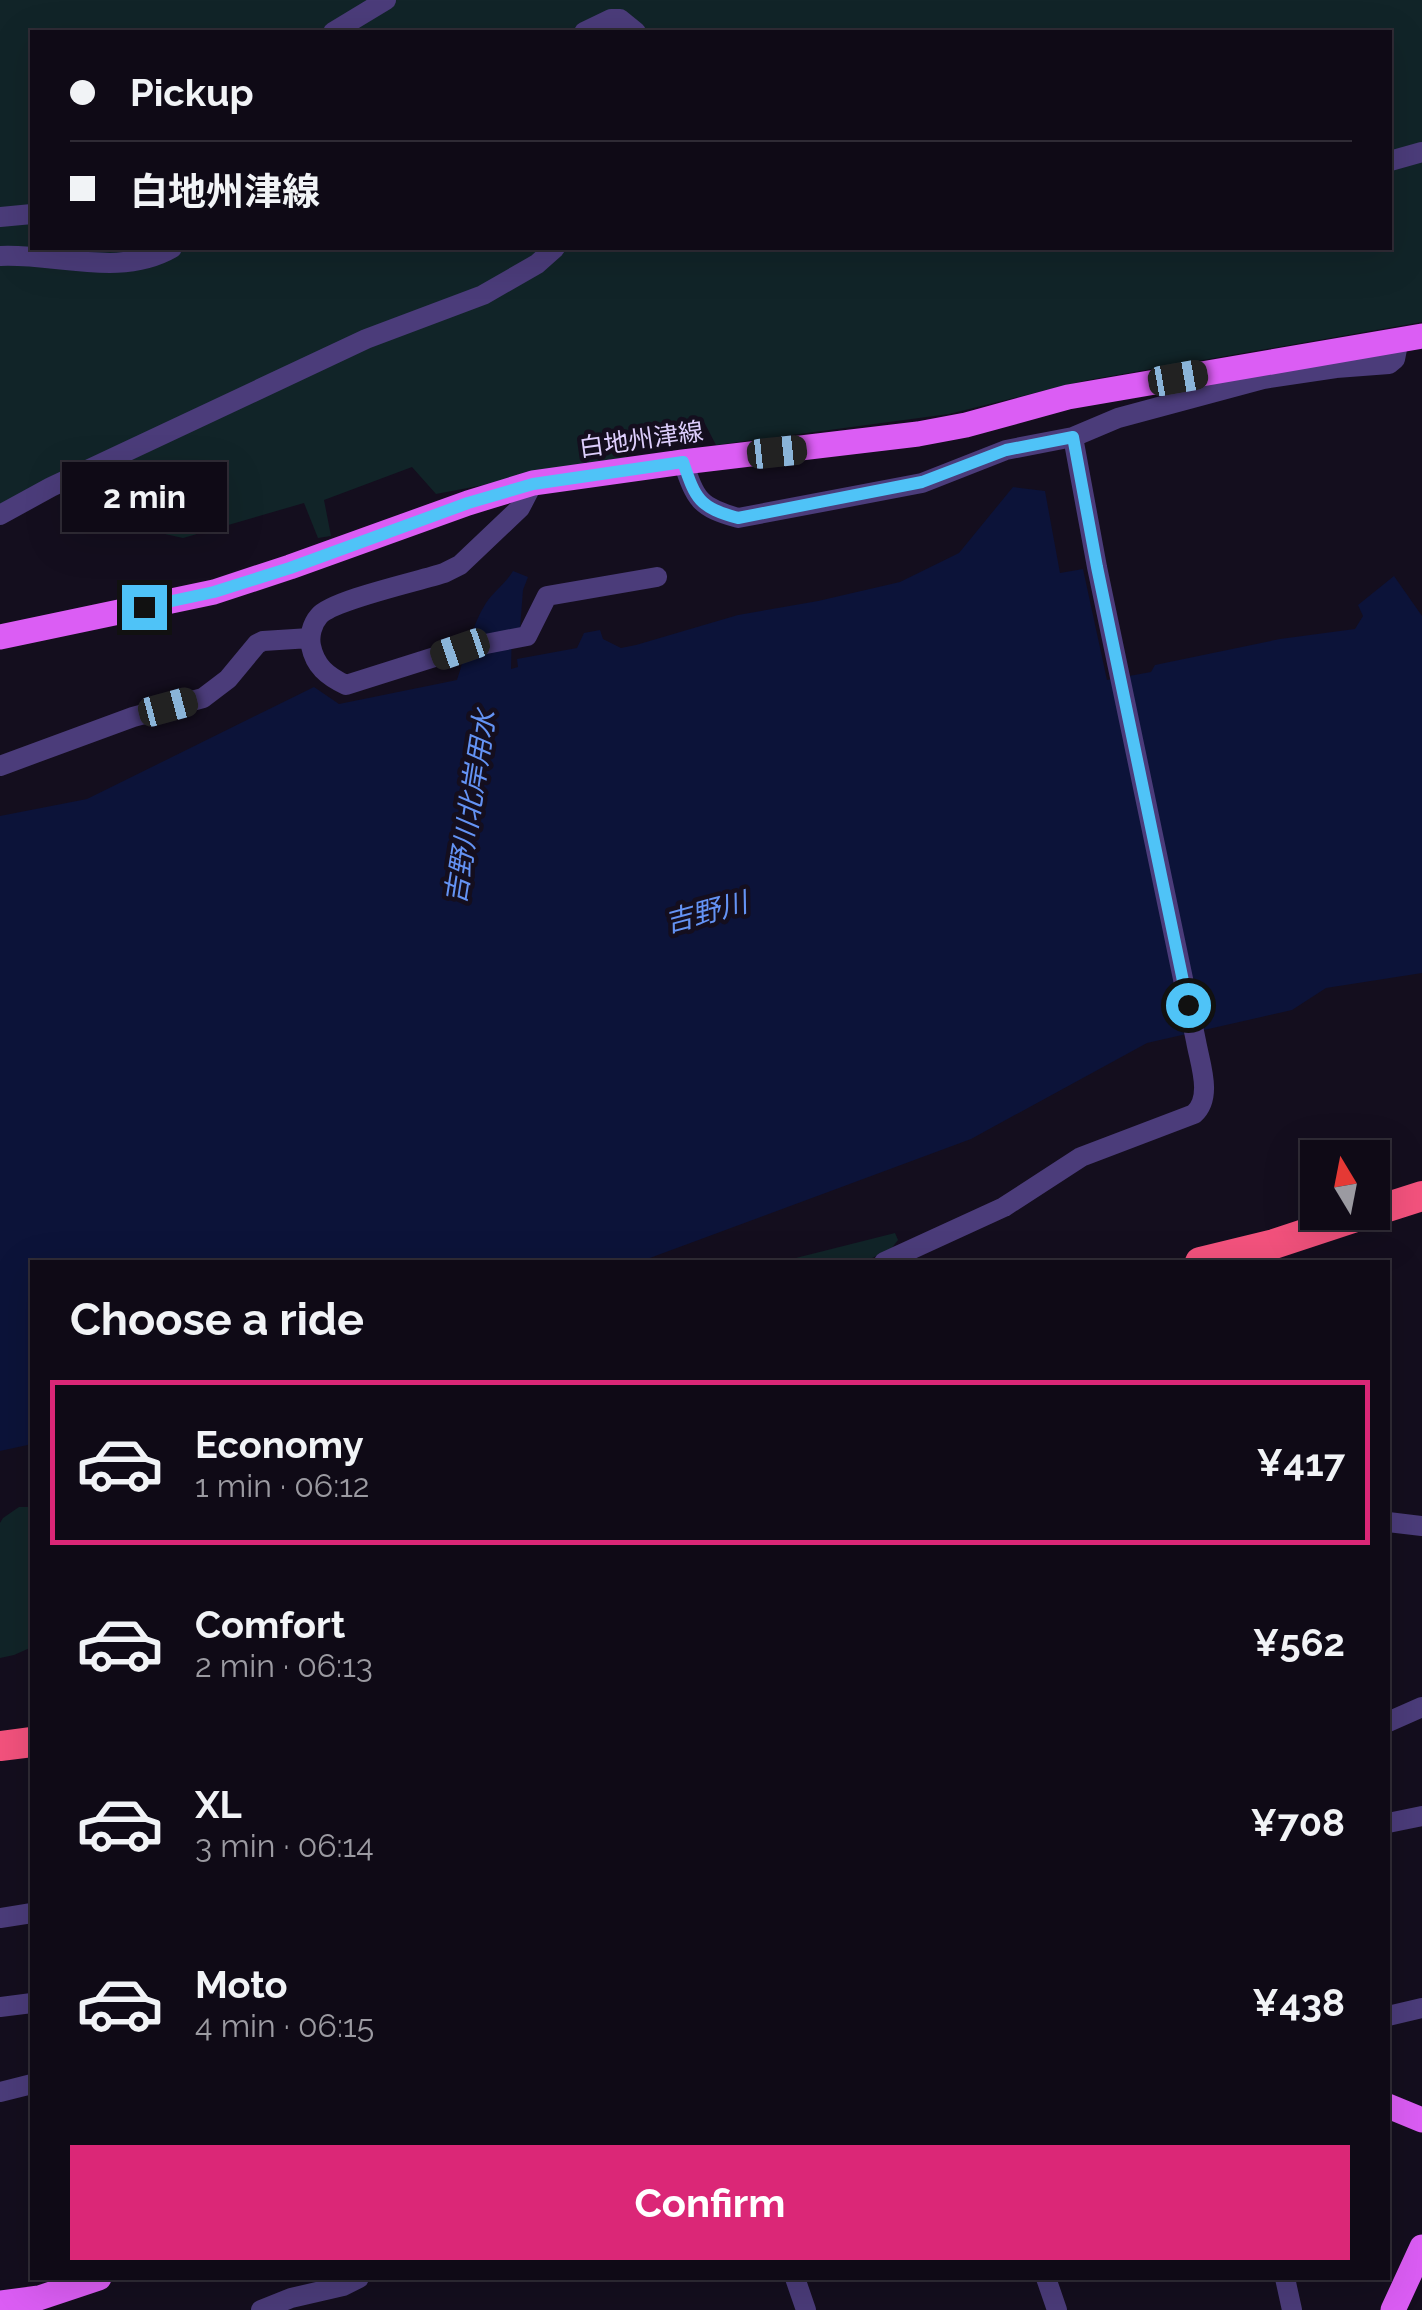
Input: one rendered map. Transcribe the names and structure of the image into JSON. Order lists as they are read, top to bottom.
{
  "streets": {
    "main road": ["白地州津線"]
  },
  "water": ["吉野川北岸用水", "吉野川"],
  "north": "top",
  "page": {
    "banner": ["Pickup", "白地州津線"],
    "bubble": "2 min",
    "heading": "Choose a ride",
    "list": [
      {
        "name": "Economy",
        "note": "1 min · 06:12",
        "value": "¥417"
      },
      {
        "name": "Comfort",
        "note": "2 min · 06:13",
        "value": "¥562"
      },
      {
        "name": "XL",
        "note": "3 min · 06:14",
        "value": "¥708"
      },
      {
        "name": "Moto",
        "note": "4 min · 06:15",
        "value": "¥438"
      }
    ],
    "buttons": "Confirm"
  }
}
